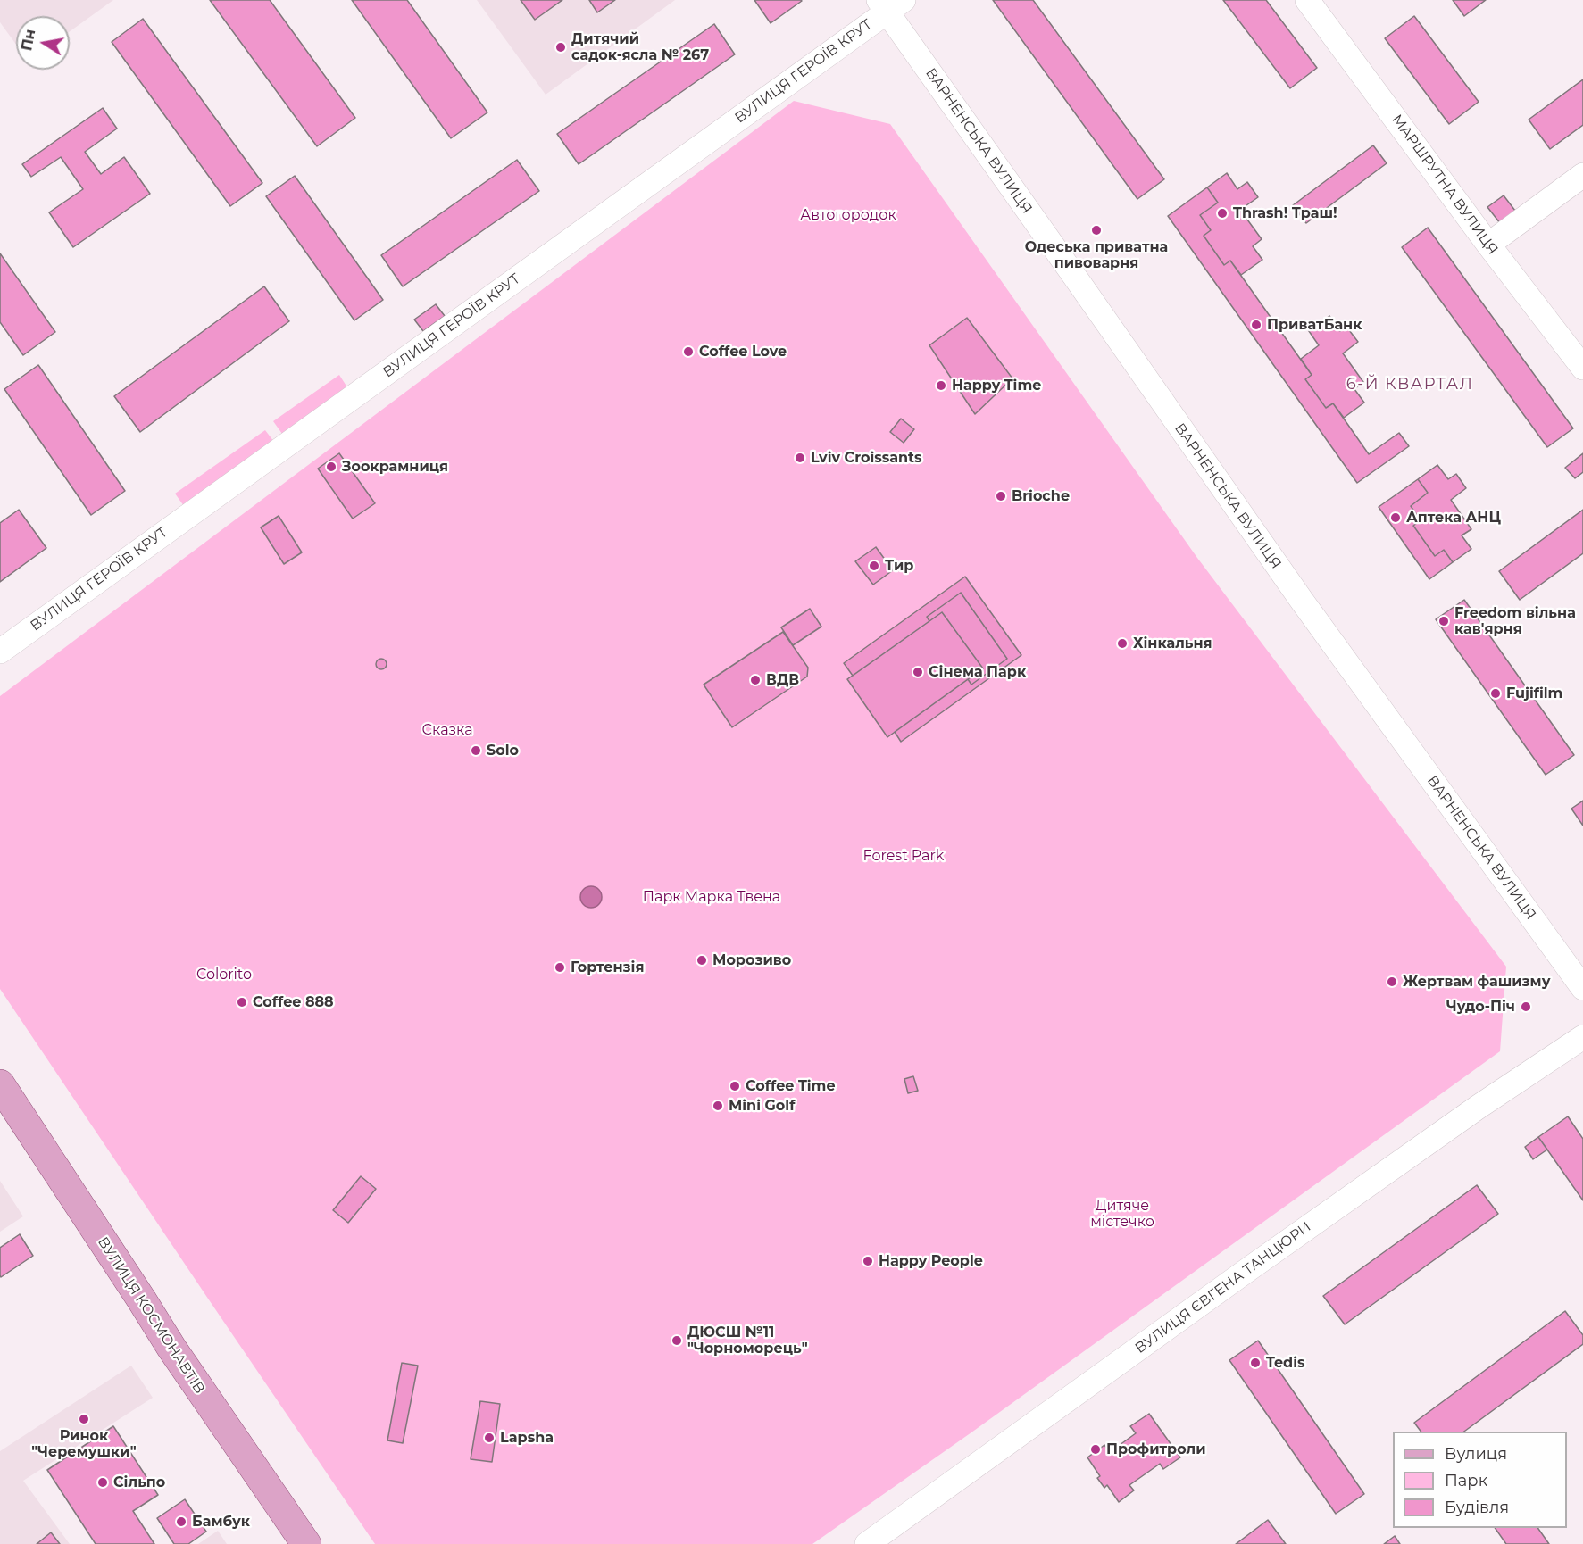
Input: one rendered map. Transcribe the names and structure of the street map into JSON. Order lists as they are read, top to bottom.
{
  "streets": {
    "main road": ["ВУЛИЦЯ КОСМОНАВТІВ"],
    "street": [
      "ВУЛИЦЯ ГЕРОЇВ КРУТ",
      "ВАРНЕНСЬКА ВУЛИЦЯ",
      "МАРШРУТНА ВУЛИЦЯ",
      "ВУЛИЦЯ ЄВГЕНА ТАНЦЮРИ"
    ]
  },
  "crossings": [
    ["ВУЛИЦЯ ГЕРОЇВ КРУТ", "ВАРНЕНСЬКА ВУЛИЦЯ"]
  ],
  "districts": ["6-Й КВАРТАЛ"],
  "parks": [
    "Автогородок",
    "Сказка",
    "Forest Park",
    "Парк Марка Твена",
    "Colorito",
    "Дитяче містечко"
  ],
  "places": [
    "Дитячий садок-ясла № 267",
    "Thrash! Траш!",
    "Одеська приватна пивоварня",
    "ПриватБанк",
    "Coffee Love",
    "Happy Time",
    "Lviv Croissants",
    "Зоокрамниця",
    "Brioche",
    "Аптека АНЦ",
    "Тир",
    "Freedom вільна кав'ярня",
    "Хінкальня",
    "Сінема Парк",
    "ВДВ",
    "Fujifilm",
    "Solo",
    "Морозиво",
    "Гортензія",
    "Жертвам фашизму",
    "Coffee 888",
    "Чудо-Піч",
    "Coffee Time",
    "Mini Golf",
    "Happy People",
    "ДЮСШ №11 \"Чорноморець\"",
    "Tedis",
    "Ринок \"Черемушки\"",
    "Lapsha",
    "Профитроли",
    "Сільпо",
    "Бамбук"
  ],
  "legend": ["Вулиця", "Парк", "Будівля"],
  "north": "left"
}
